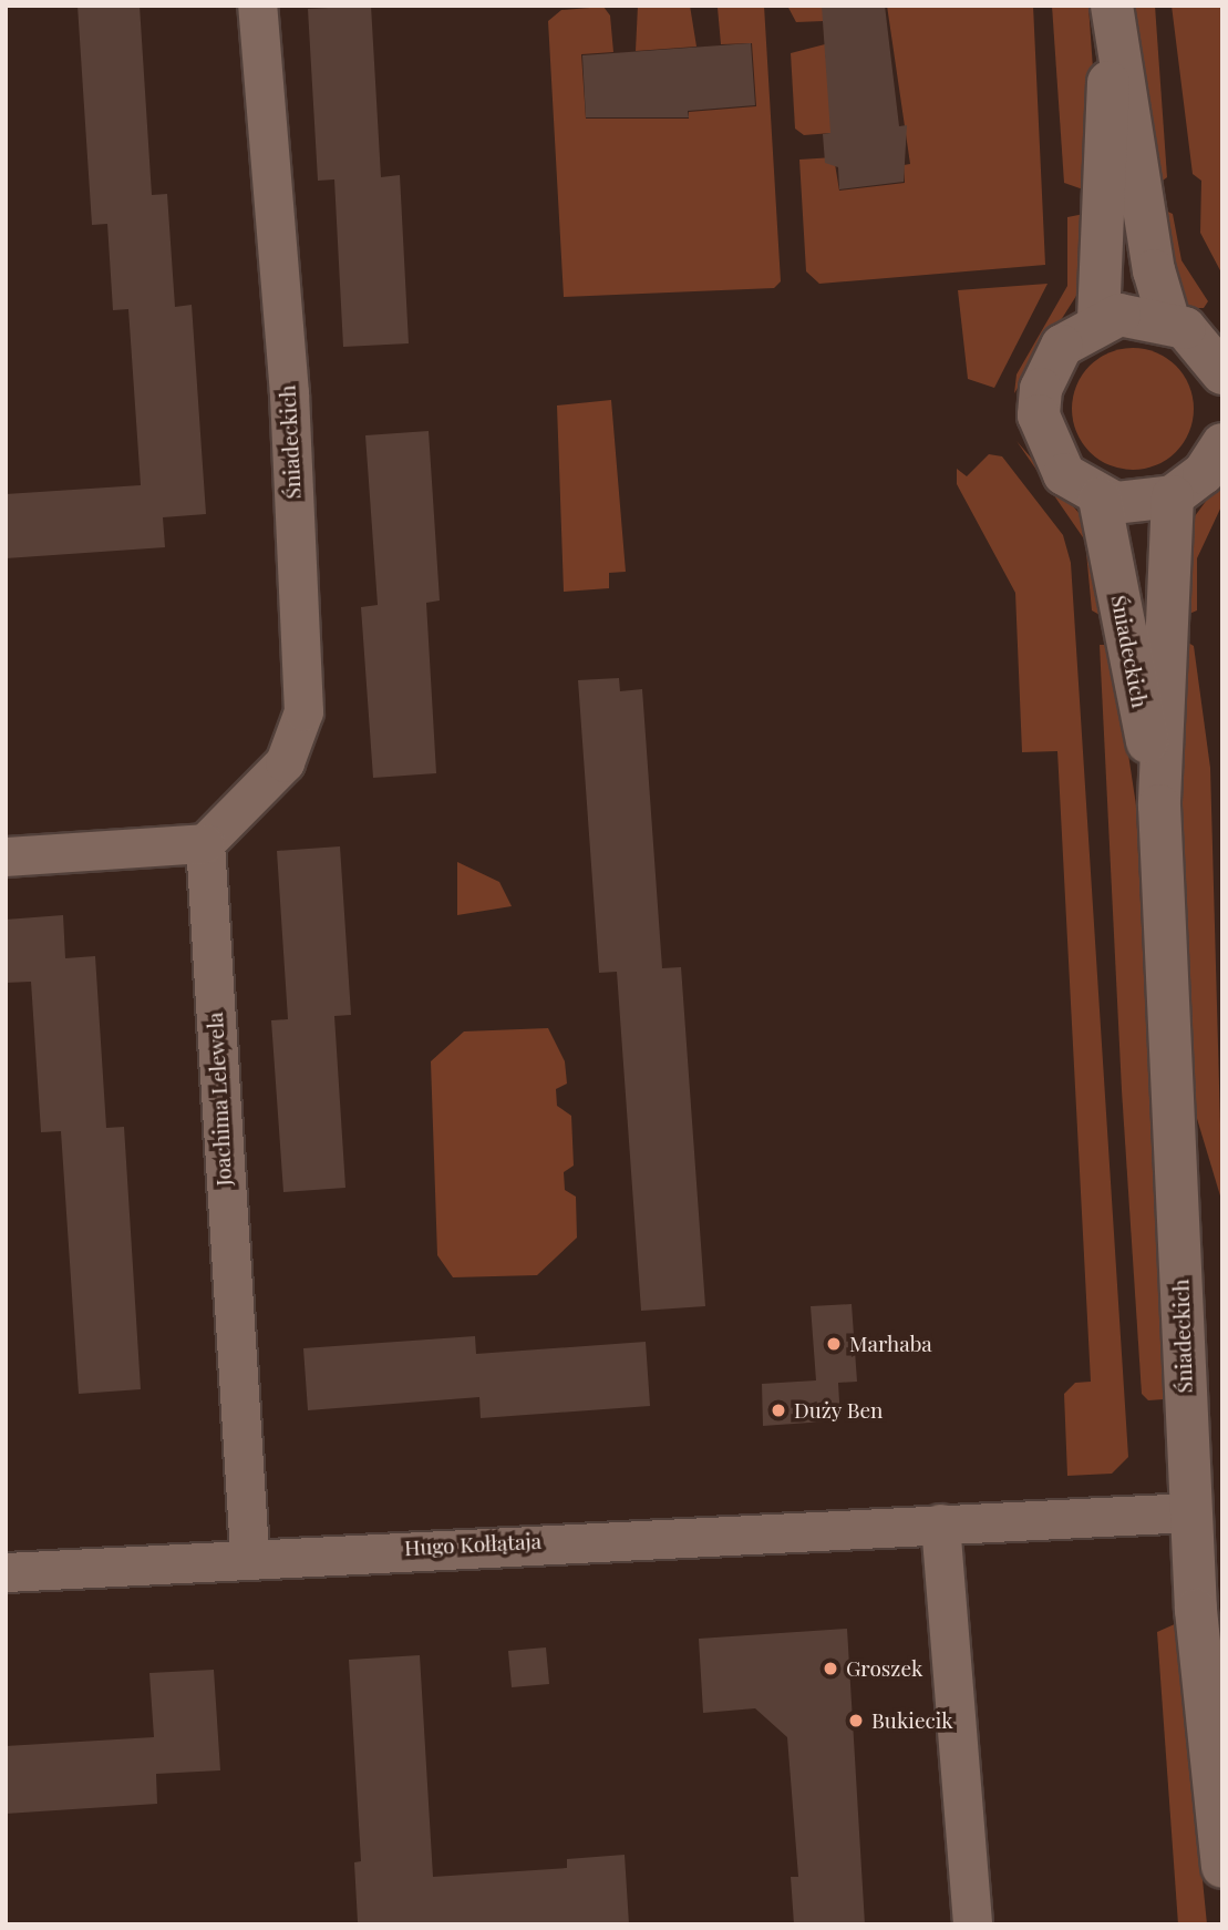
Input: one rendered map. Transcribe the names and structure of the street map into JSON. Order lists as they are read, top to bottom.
{
  "streets": {
    "street": ["Śniadeckich", "Joachima Lelewela", "Hugo Kołłątaja"]
  },
  "crossings": [
    ["Śniadeckich", "Joachima Lelewela"],
    ["Śniadeckich", "Hugo Kołłątaja"],
    ["Joachima Lelewela", "Hugo Kołłątaja"]
  ],
  "places": [
    "Marhaba",
    "Duży Ben",
    "Groszek",
    "Bukiecik"
  ]
}
